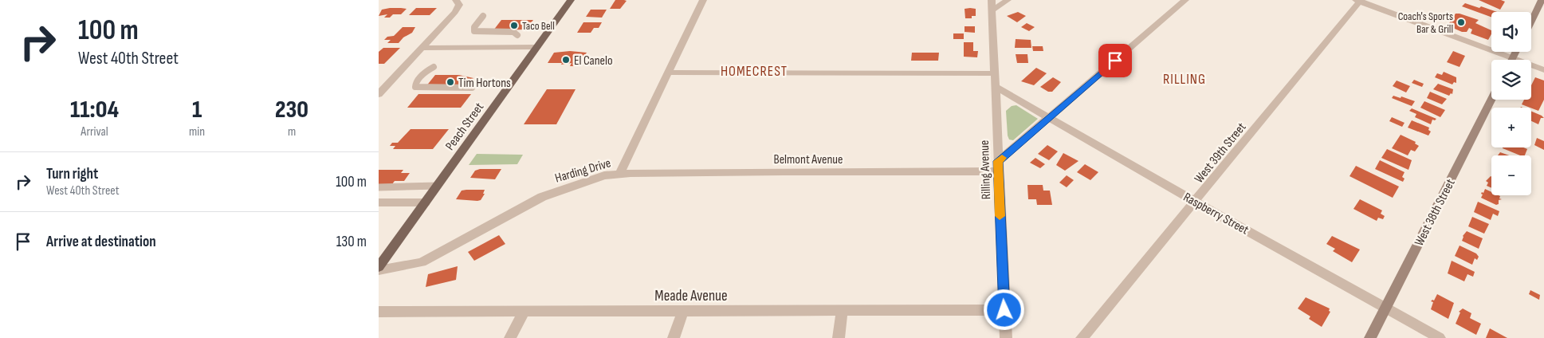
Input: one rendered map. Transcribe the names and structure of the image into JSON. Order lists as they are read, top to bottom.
{
  "streets": {
    "main road": ["Peach Street", "West 38th Street"],
    "street": [
      "West 39th Street",
      "Belmont Avenue",
      "Harding Drive",
      "Rilling Avenue",
      "Raspberry Street",
      "Meade Avenue"
    ]
  },
  "crossings": [
    ["West 39th Street", "Raspberry Street"],
    ["Belmont Avenue", "Harding Drive"],
    ["Belmont Avenue", "Rilling Avenue"],
    ["Rilling Avenue", "Raspberry Street"],
    ["Rilling Avenue", "Meade Avenue"],
    ["West 38th Street", "Raspberry Street"]
  ],
  "districts": ["HOMECREST", "RILLING"],
  "places": [
    "Coach's Sports Bar & Grill",
    "Taco Bell",
    "El Canelo",
    "Tim Hortons"
  ],
  "page": {
    "turn": ["100 m", "West 40th Street"],
    "map_buttons": ["+", "−"],
    "eta": [
      "11:04",
      "Arrival",
      "1",
      "min",
      "230",
      "m"
    ],
    "list": [
      {
        "name": "Turn right",
        "note": "West 40th Street",
        "value": "100 m"
      },
      {
        "name": "Arrive at destination",
        "value": "130 m"
      }
    ]
  }
}
